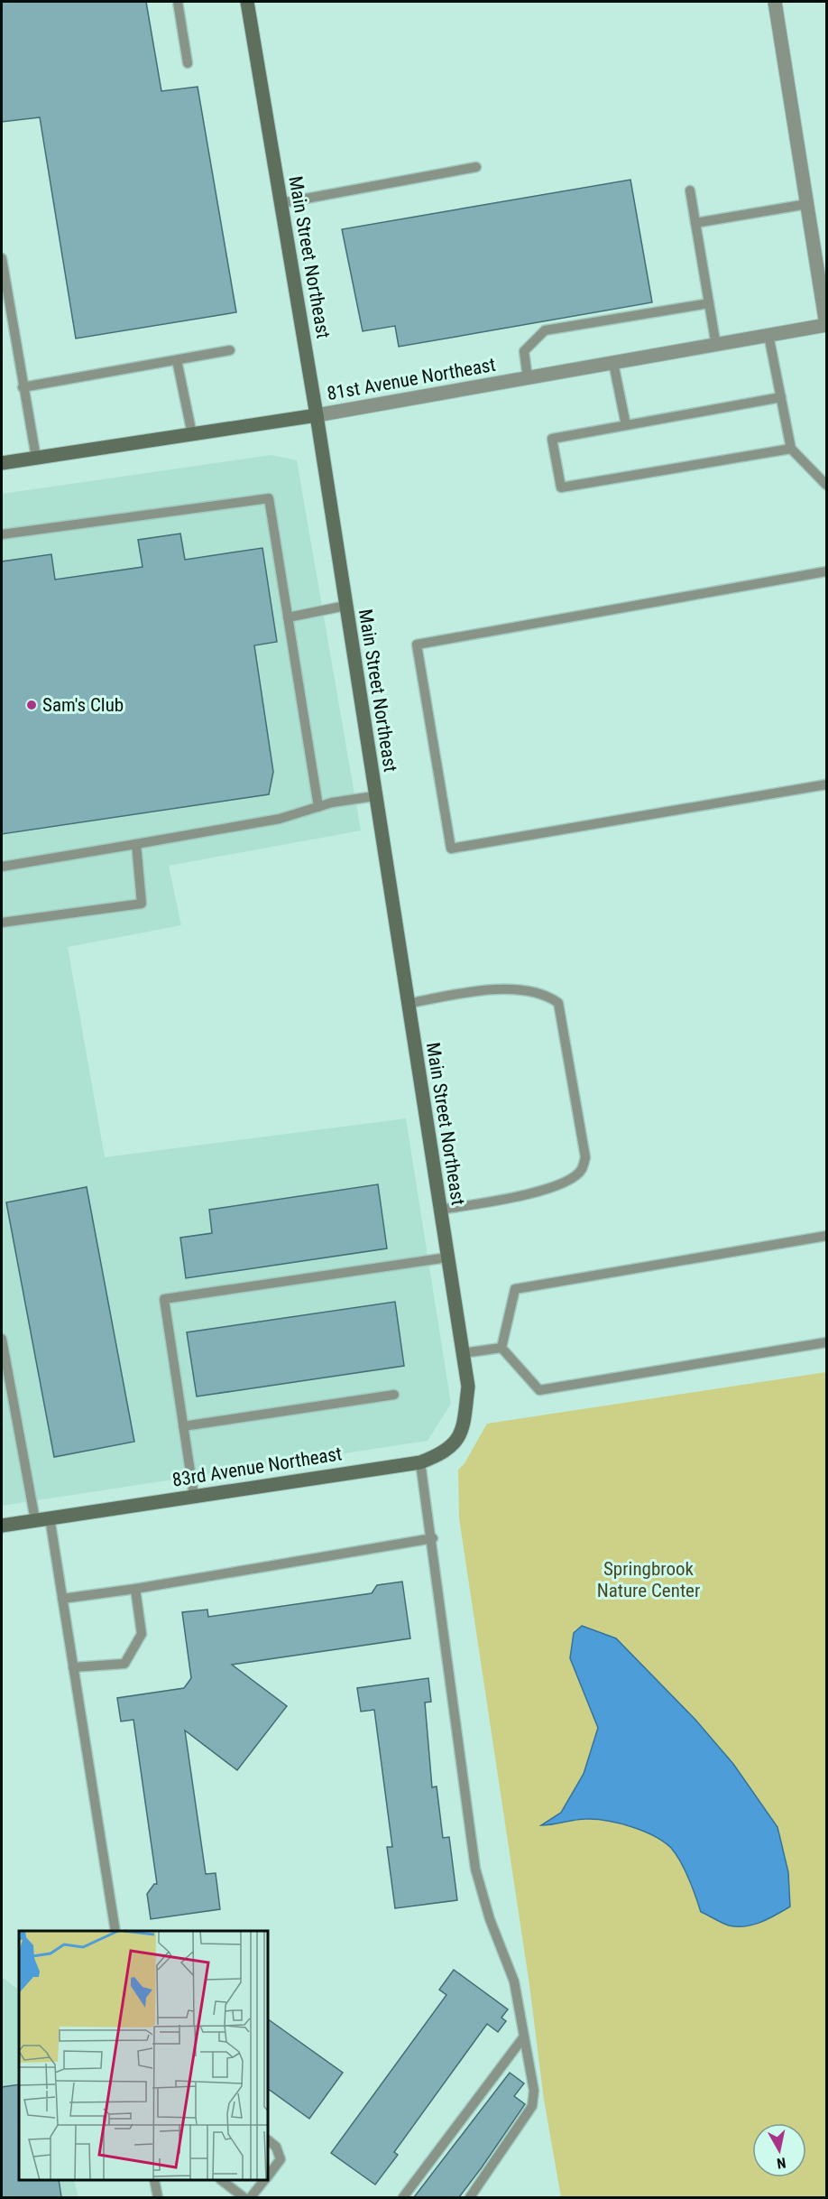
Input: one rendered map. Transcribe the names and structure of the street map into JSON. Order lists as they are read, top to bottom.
{
  "streets": {
    "street": ["Main Street Northeast", "81st Avenue Northeast", "83rd Avenue Northeast"]
  },
  "crossings": [
    ["Main Street Northeast", "81st Avenue Northeast"],
    ["Main Street Northeast", "83rd Avenue Northeast"]
  ],
  "parks": ["Springbrook Nature Center"],
  "places": ["Sam's Club"],
  "north": "bottom"
}
